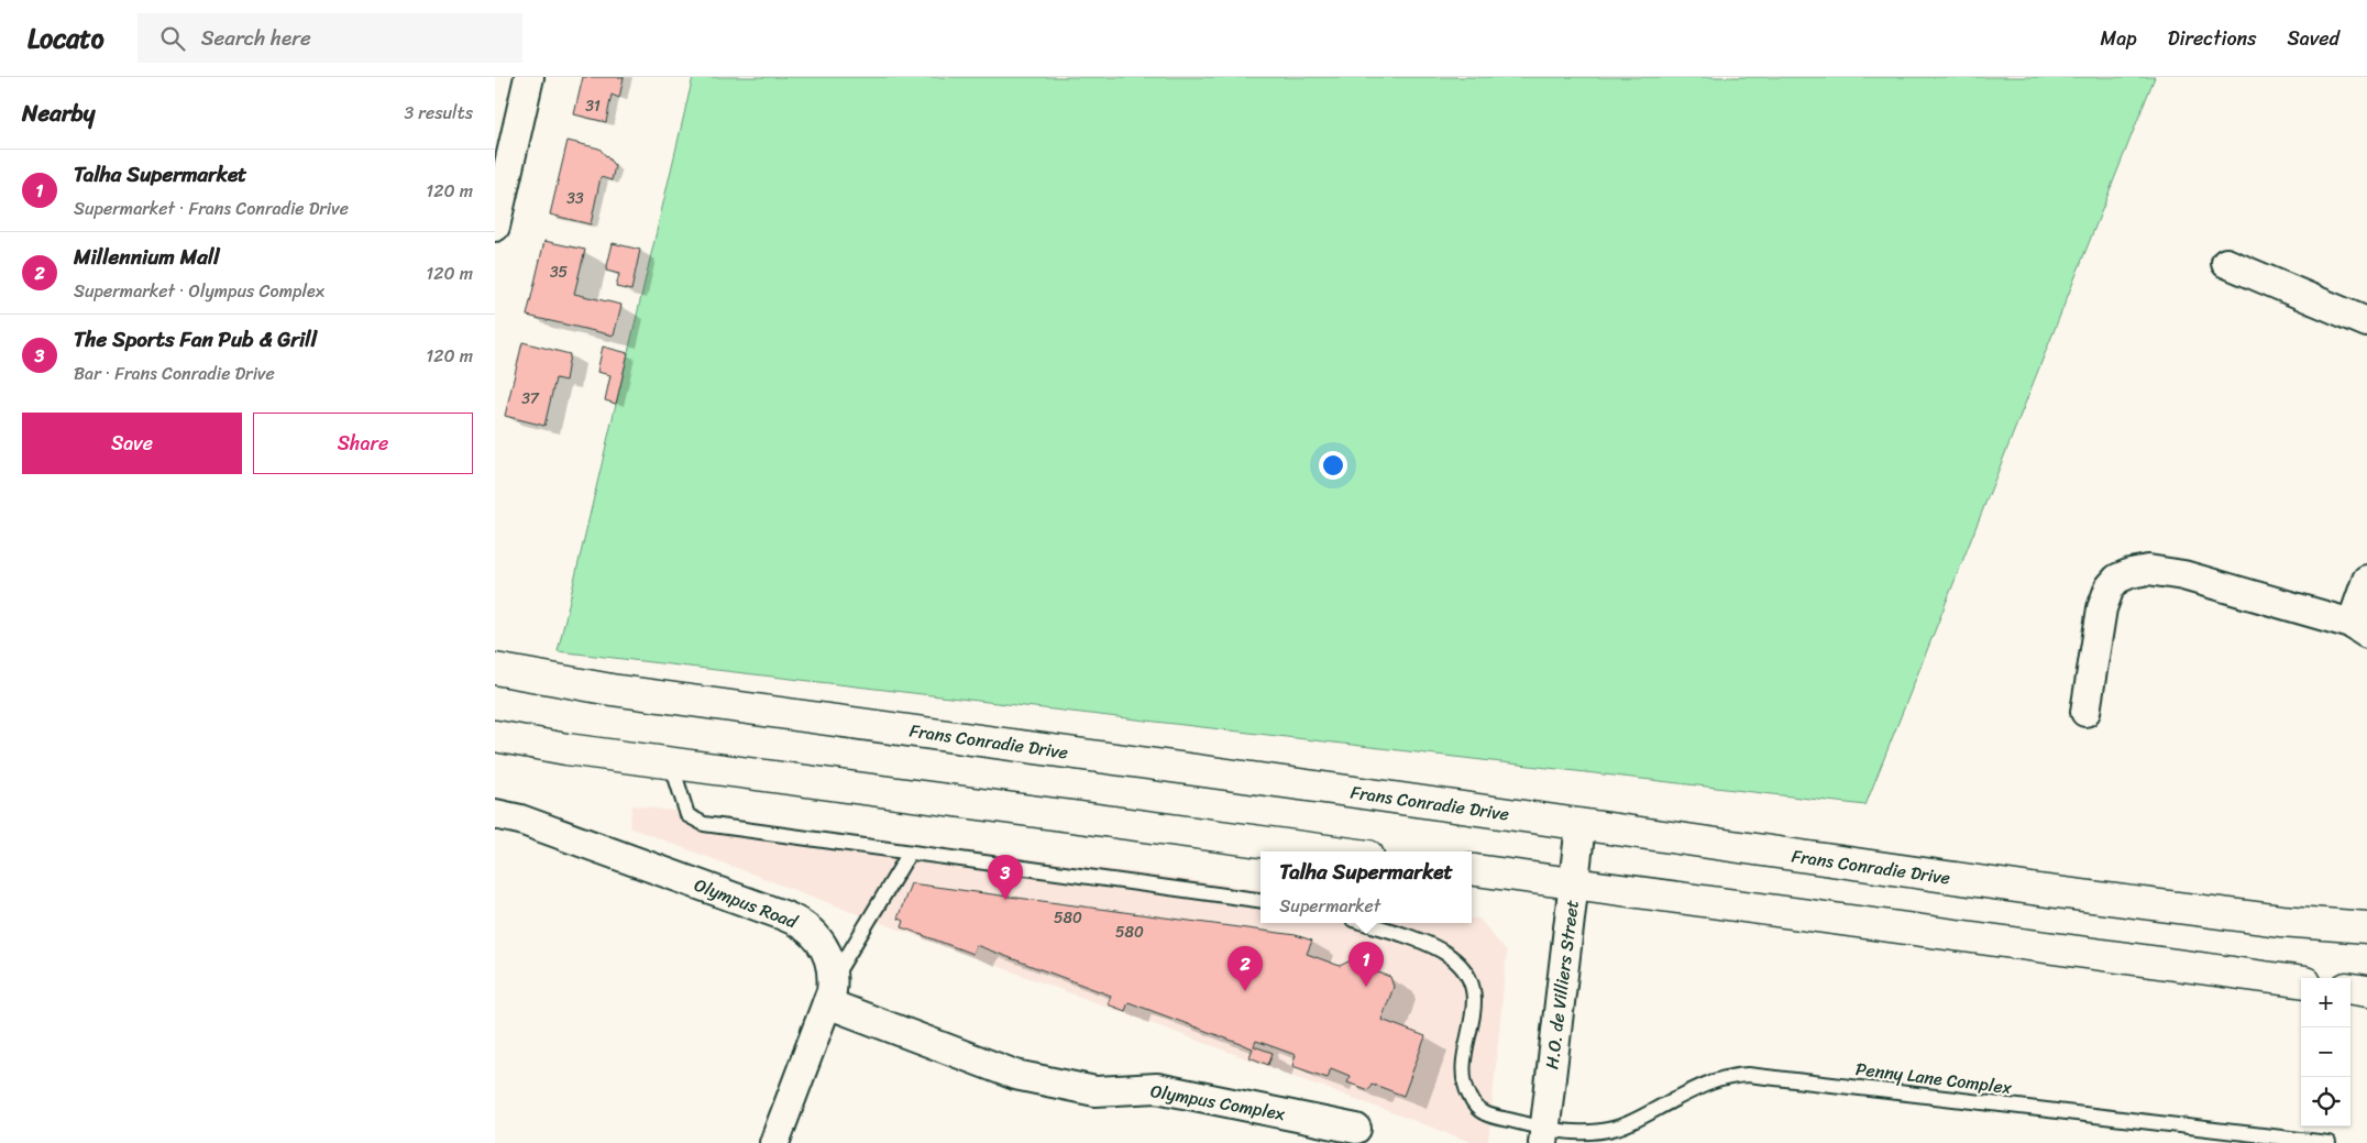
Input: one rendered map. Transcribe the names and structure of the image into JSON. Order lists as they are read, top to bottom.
{
  "streets": {
    "street": [
      "Frans Conradie Drive",
      "Olympus Road",
      "H.O. de Villiers Street",
      "Olympus Complex"
    ],
    "lane": ["Penny Lane Complex"]
  },
  "crossings": [
    ["Frans Conradie Drive", "H.O. de Villiers Street"],
    ["Olympus Road", "Olympus Complex"],
    ["H.O. de Villiers Street", "Penny Lane Complex"]
  ],
  "house_numbers": [
    "31",
    "33",
    "35",
    "37",
    "580",
    "580"
  ],
  "page": {
    "header": "Locato",
    "search": "Search here",
    "nav": ["Map", "Directions", "Saved"],
    "heading": ["Nearby", "3 results"],
    "list": [
      {
        "mark": "1",
        "name": "Talha Supermarket",
        "note": "Supermarket · Frans Conradie Drive",
        "value": "120 m"
      },
      {
        "mark": "2",
        "name": "Millennium Mall",
        "note": "Supermarket · Olympus Complex",
        "value": "120 m"
      },
      {
        "mark": "3",
        "name": "The Sports Fan Pub & Grill",
        "note": "Bar · Frans Conradie Drive",
        "value": "120 m"
      }
    ],
    "buttons": ["Save", "Share"],
    "popup": ["Talha Supermarket", "Supermarket"],
    "pins": ["3", "1", "2"],
    "map_buttons": ["+", "−"]
  }
}
